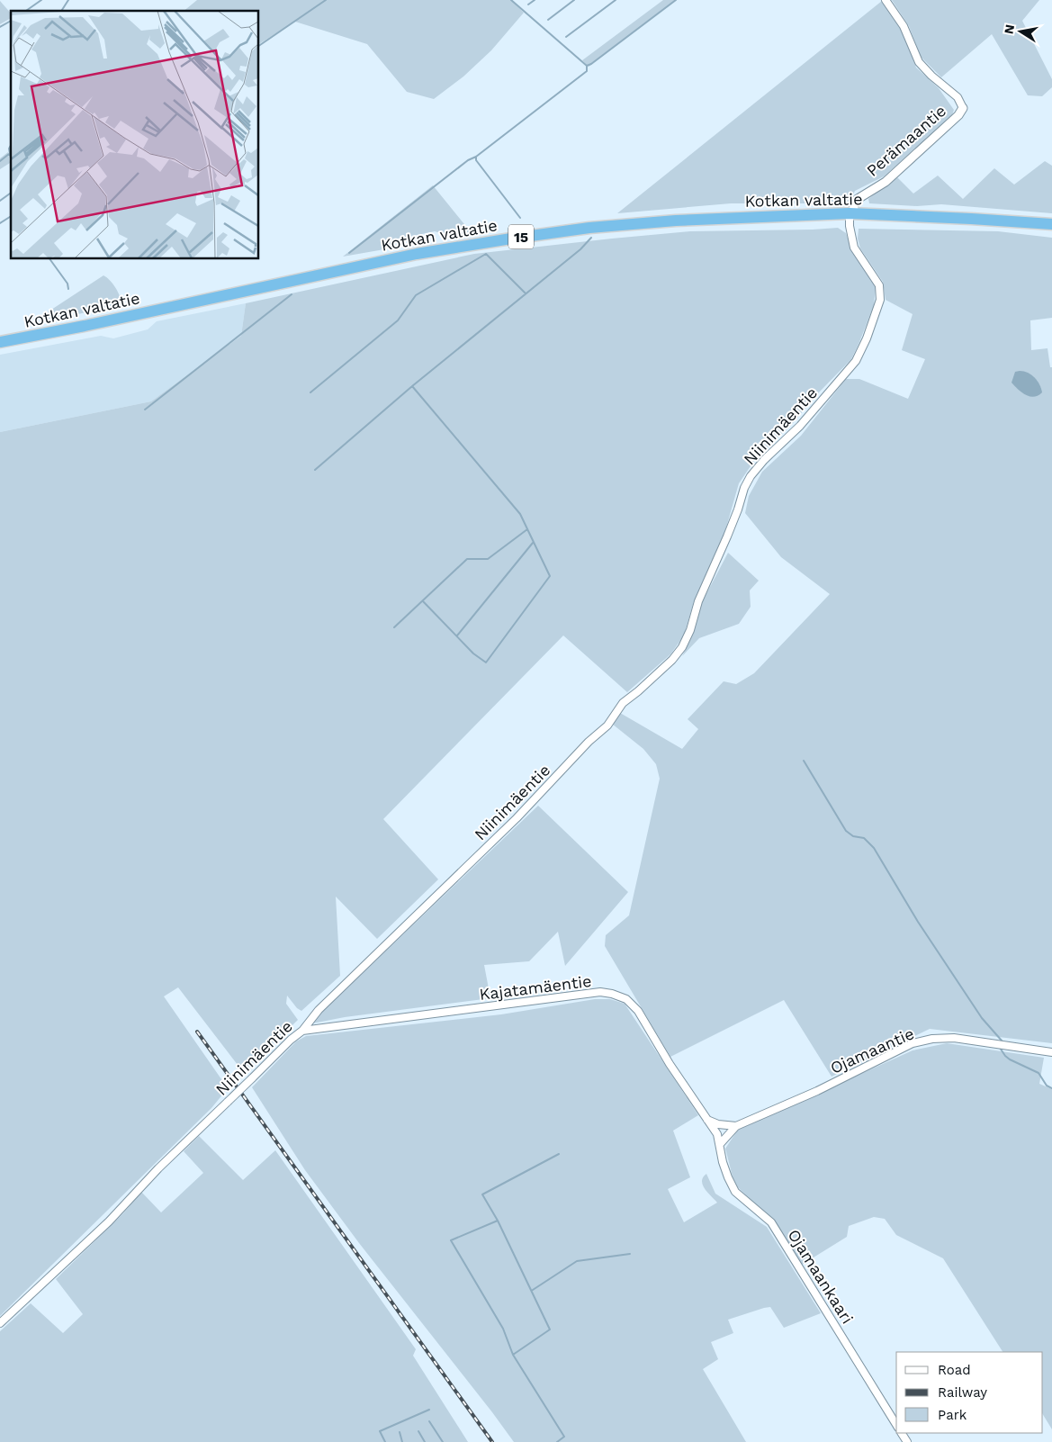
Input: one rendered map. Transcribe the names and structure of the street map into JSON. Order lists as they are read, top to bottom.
{
  "streets": {
    "highway": ["Kotkan valtatie", "15"],
    "street": [
      "Perämaantie",
      "Niinimäentie",
      "Kajatamäentie",
      "Ojamaantie",
      "Ojamaankaari"
    ]
  },
  "crossings": [
    ["Perämaantie", "Kotkan valtatie"],
    ["Perämaantie", "Niinimäentie"],
    ["Kotkan valtatie", "Niinimäentie"],
    ["Niinimäentie", "Kajatamäentie"],
    ["Kajatamäentie", "Ojamaantie"],
    ["Kajatamäentie", "Ojamaankaari"],
    ["Ojamaantie", "Ojamaankaari"]
  ],
  "legend": ["Road", "Railway", "Park"],
  "north": "left"
}
